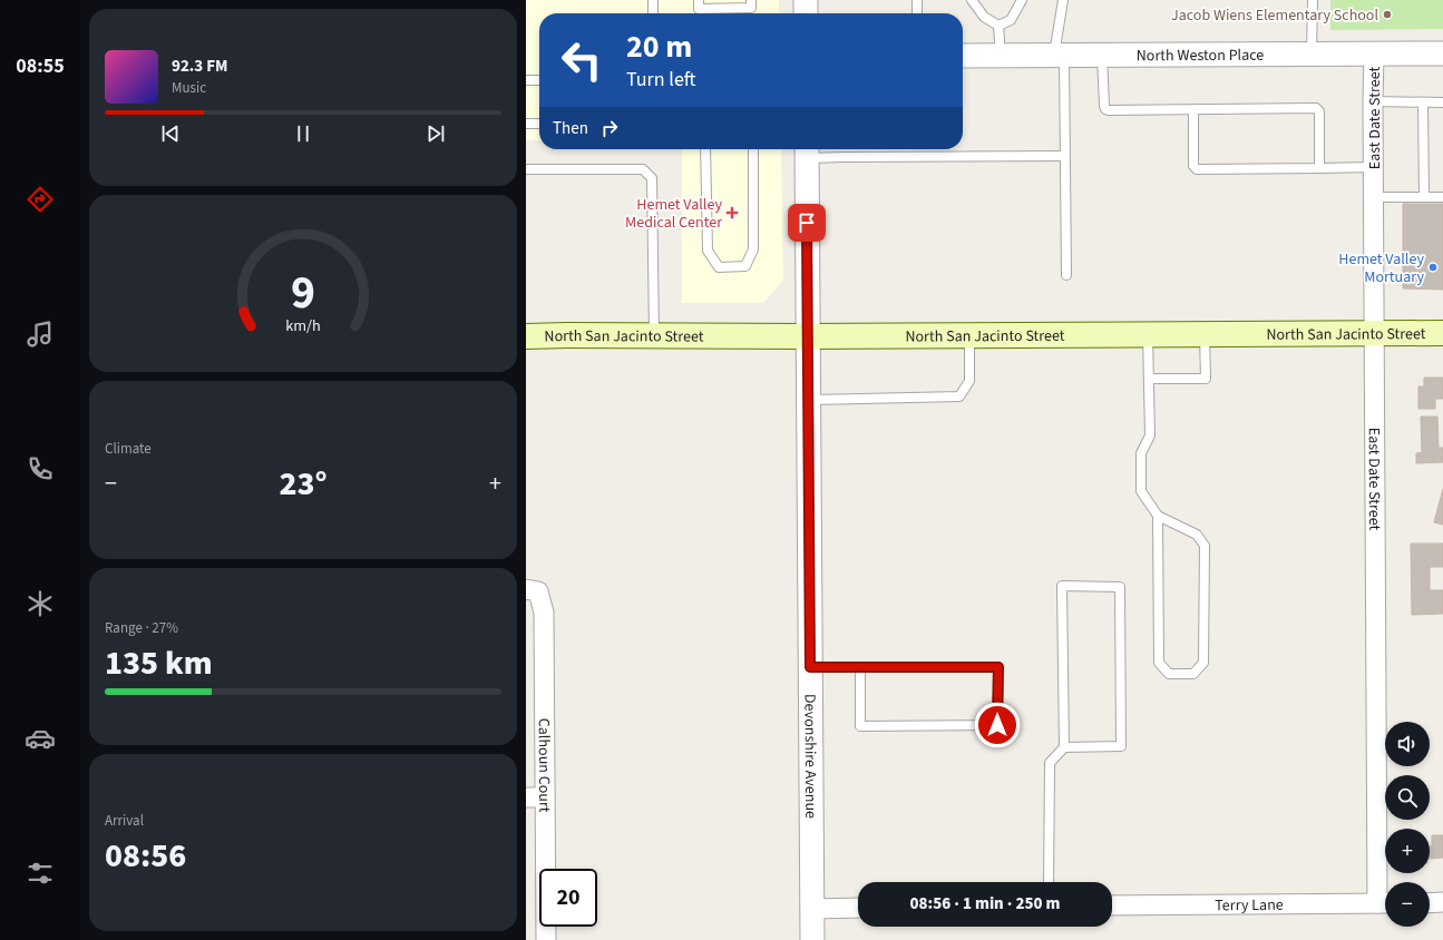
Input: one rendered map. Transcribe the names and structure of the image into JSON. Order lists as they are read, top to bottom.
{
  "streets": {
    "main road": ["North San Jacinto Street"],
    "street": [
      "North Weston Place",
      "East Date Street",
      "Devonshire Avenue",
      "Calhoun Court",
      "Terry Lane"
    ]
  },
  "crossings": [
    ["North Weston Place", "East Date Street"],
    ["East Date Street", "North San Jacinto Street"],
    ["East Date Street", "Terry Lane"],
    ["North San Jacinto Street", "Devonshire Avenue"]
  ],
  "places": {
    "other": ["Jacob Wiens Elementary School", "Hemet Valley Mortuary"],
    "health": ["Hemet Valley Medical Center"]
  },
  "page": {
    "tabs": "08:55",
    "turn": ["20 m", "Turn left"],
    "song": ["92.3 FM", "Music"],
    "then": "Then",
    "tile": [
      "Climate",
      ["Range · 27%", "135 km"],
      ["Arrival", "08:56"]
    ],
    "heat": ["−", "23°", "+"],
    "map_buttons": ["+", "−"],
    "limit": "20",
    "trip": "08:56 · 1 min · 250 m",
    "gauge": ["9", "km/h"]
  }
}
